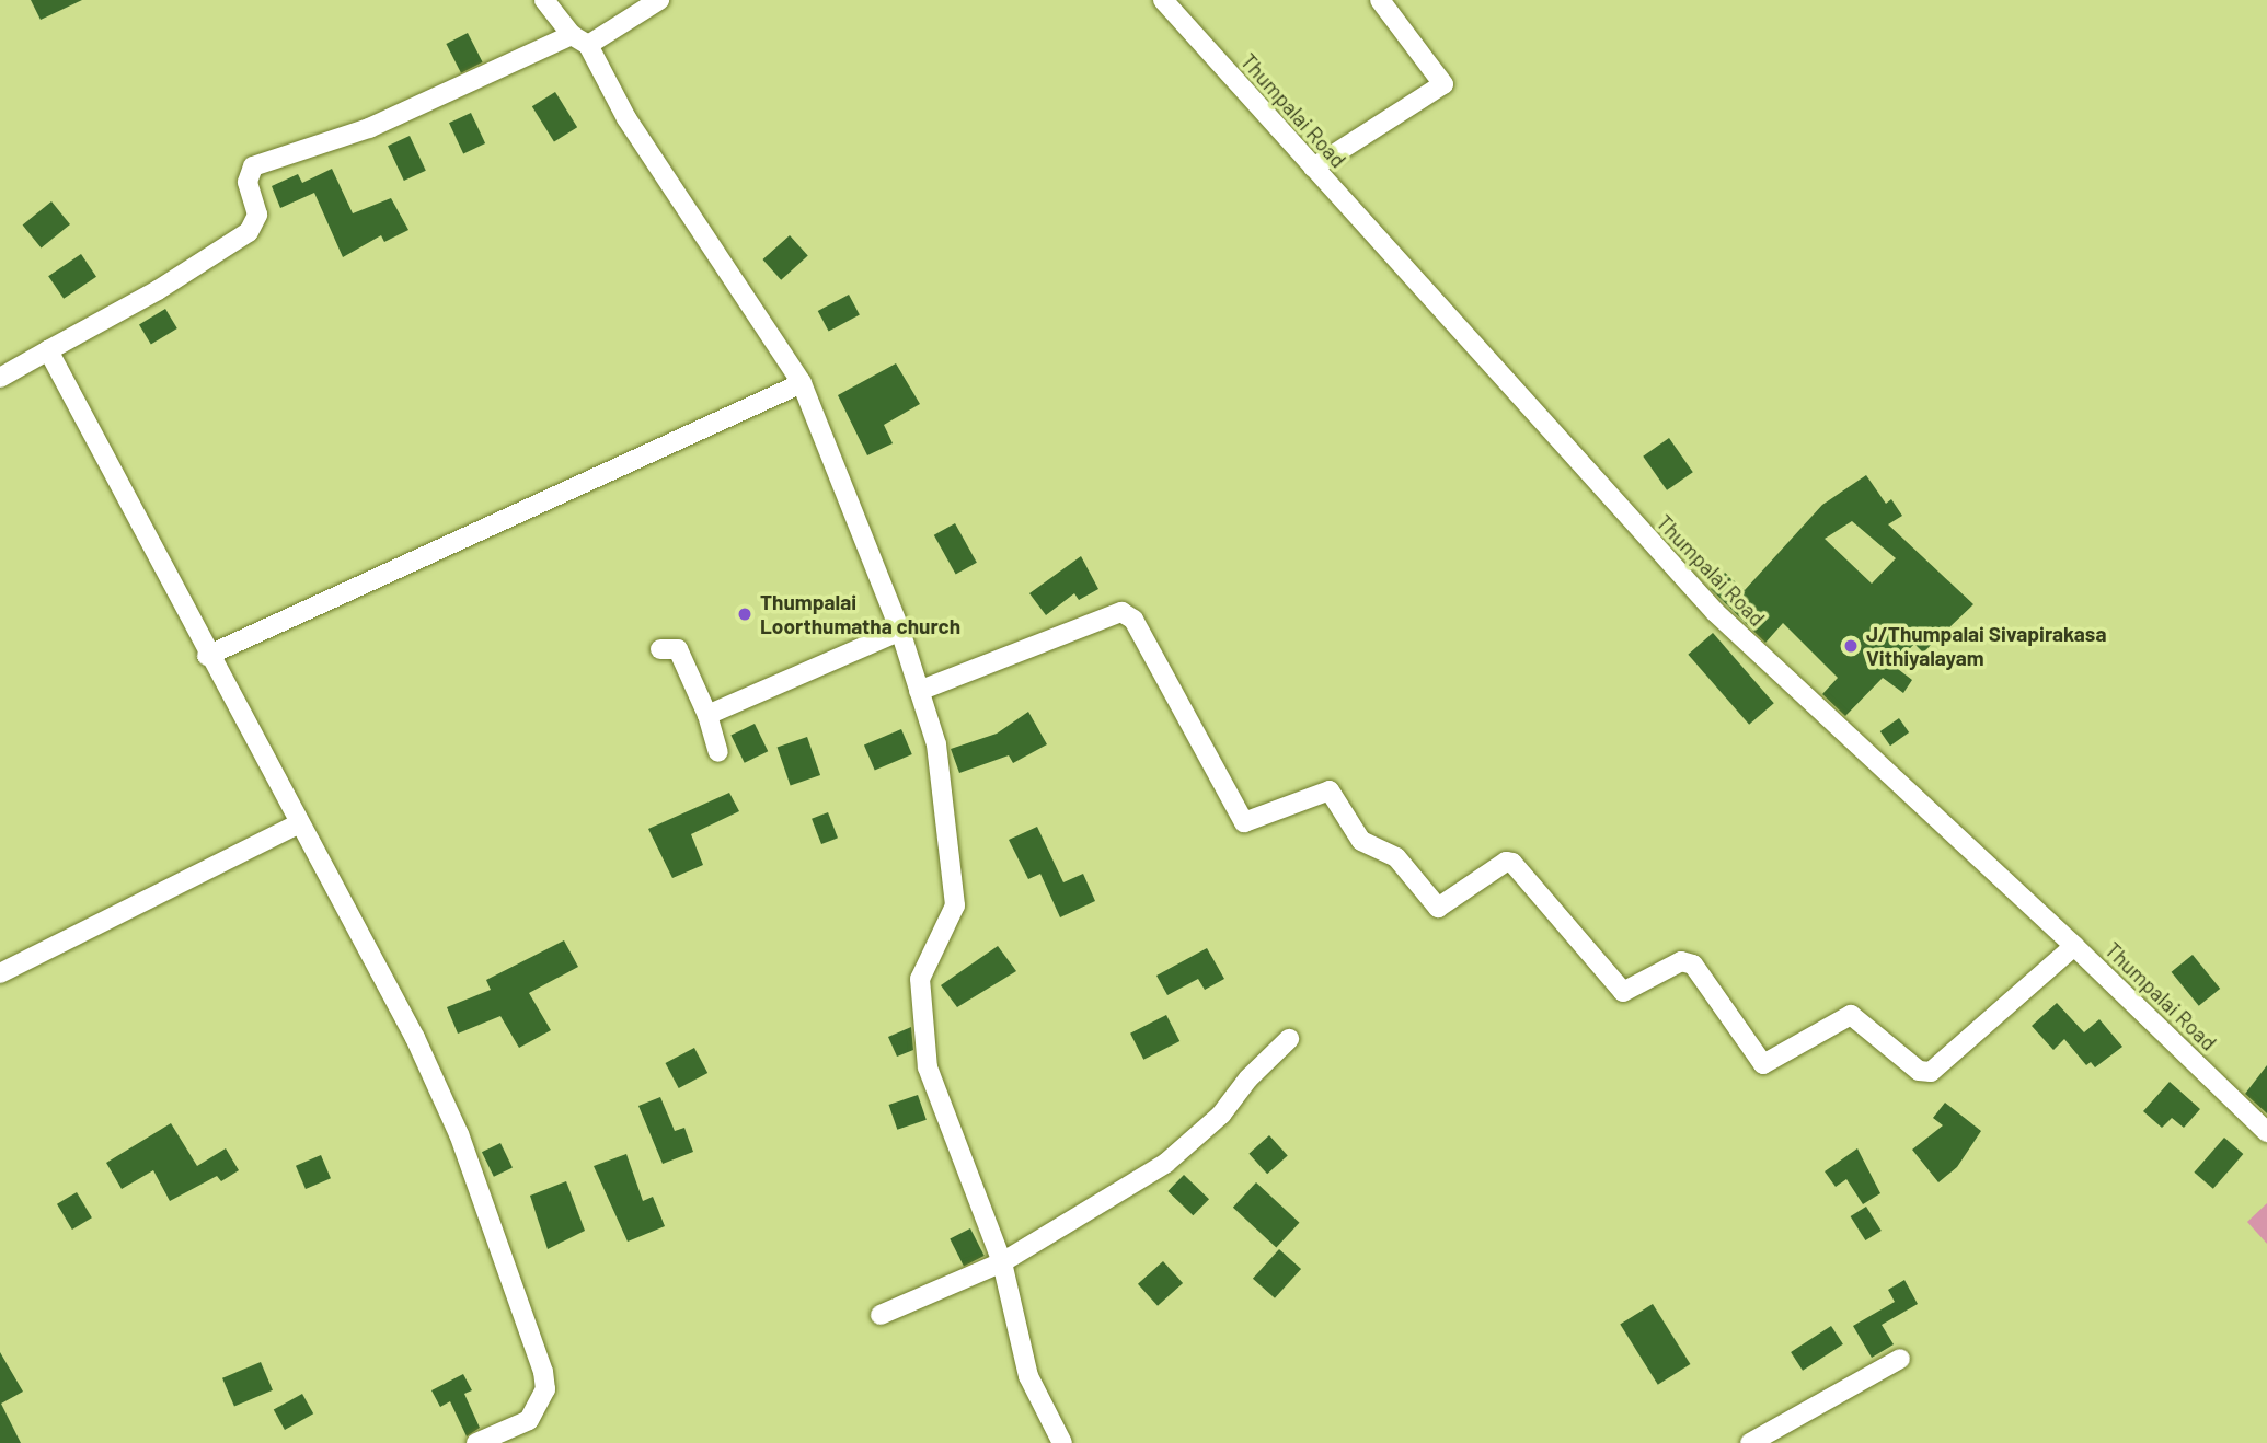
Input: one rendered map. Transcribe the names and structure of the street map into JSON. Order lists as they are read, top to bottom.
{
  "streets": {
    "street": ["Thumpalai Road"]
  },
  "places": ["Thumpalai Loorthumatha church", "J/Thumpalai Sivapirakasa Vithiyalayam"]
}
